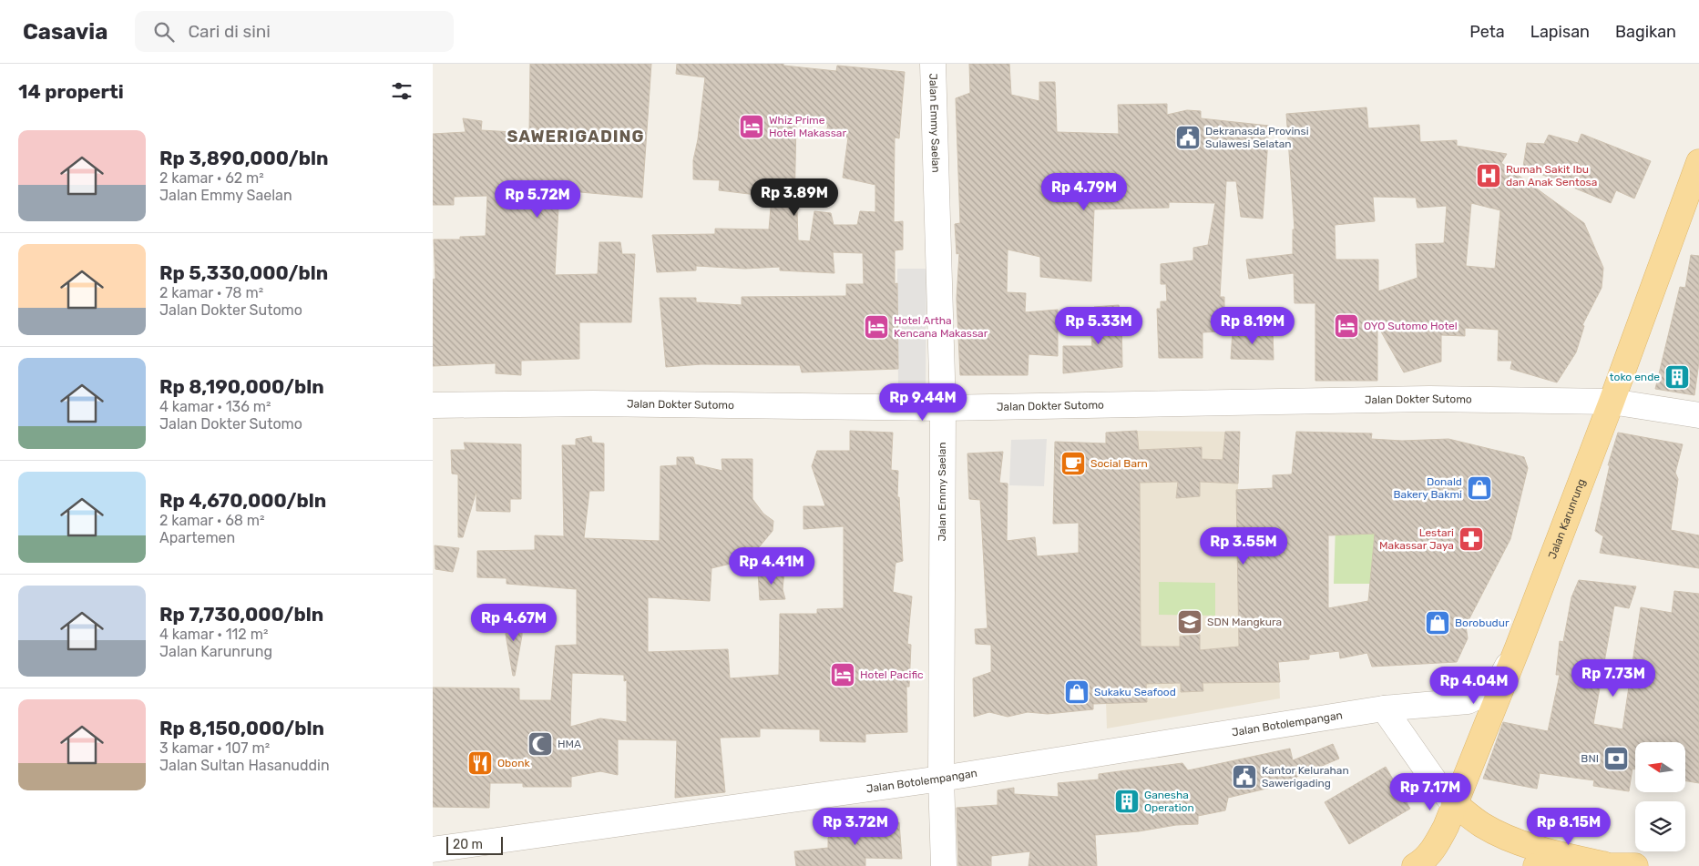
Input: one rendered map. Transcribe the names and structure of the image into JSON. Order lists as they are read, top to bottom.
{
  "streets": {
    "main road": ["Jalan Karunrung"],
    "street": ["Jalan Emmy Saelan", "Jalan Dokter Sutomo", "Jalan Botolempangan"]
  },
  "crossings": [
    ["Jalan Emmy Saelan", "Jalan Dokter Sutomo"],
    ["Jalan Emmy Saelan", "Jalan Botolempangan"],
    ["Jalan Dokter Sutomo", "Jalan Karunrung"],
    ["Jalan Karunrung", "Jalan Botolempangan"]
  ],
  "districts": ["SAWERIGADING"],
  "places": {
    "hotel": [
      "Whiz Prime Hotel Makassar",
      "OYO Sutomo Hotel",
      "Hotel Artha Kencana Makassar",
      "Hotel Pacific"
    ],
    "public building": ["Dekranasda Provinsi Sulawesi Selatan", "Kantor Kelurahan Sawerigading"],
    "hospital": ["Rumah Sakit Ibu dan Anak Sentosa"],
    "building": ["toko ende", "Ganesha Operation"],
    "cafe": ["Social Barn"],
    "shop": ["Donald Bakery Bakmi", "Borobudur", "Sukaku Seafood"],
    "pharmacy": ["Lestari Makassar Jaya"],
    "school or university": ["SDN Mangkura"],
    "mosque": ["HMA"],
    "bank": ["BNI"],
    "restaurant": ["Obonk"]
  },
  "scale_bar": "20 m",
  "north": "left",
  "page": {
    "header": "Casavia",
    "search": "Cari di sini",
    "nav": ["Peta", "Lapisan", "Bagikan"],
    "heading": "14 properti",
    "list": [
      {
        "name": "Rp 3,890,000/bln",
        "note": "2 kamar · 62 m² · Jalan Emmy Saelan"
      },
      {
        "name": "Rp 5,330,000/bln",
        "note": "2 kamar · 78 m² · Jalan Dokter Sutomo"
      },
      {
        "name": "Rp 8,190,000/bln",
        "note": "4 kamar · 136 m² · Jalan Dokter Sutomo"
      },
      {
        "name": "Rp 4,670,000/bln",
        "note": "2 kamar · 68 m² · Apartemen"
      },
      {
        "name": "Rp 7,730,000/bln",
        "note": "4 kamar · 112 m² · Jalan Karunrung"
      },
      {
        "name": "Rp 8,150,000/bln",
        "note": "3 kamar · 107 m² · Jalan Sultan Hasanuddin"
      }
    ],
    "price": [
      "Rp 4.79M",
      "Rp 3.89M",
      "Rp 5.72M",
      "Rp 5.33M",
      "Rp 8.19M",
      "Rp 9.44M",
      "Rp 3.55M",
      "Rp 4.41M",
      "Rp 4.67M",
      "Rp 7.73M",
      "Rp 4.04M",
      "Rp 7.17M",
      "Rp 3.72M",
      "Rp 8.15M"
    ],
    "scale": "20 m"
  }
}
